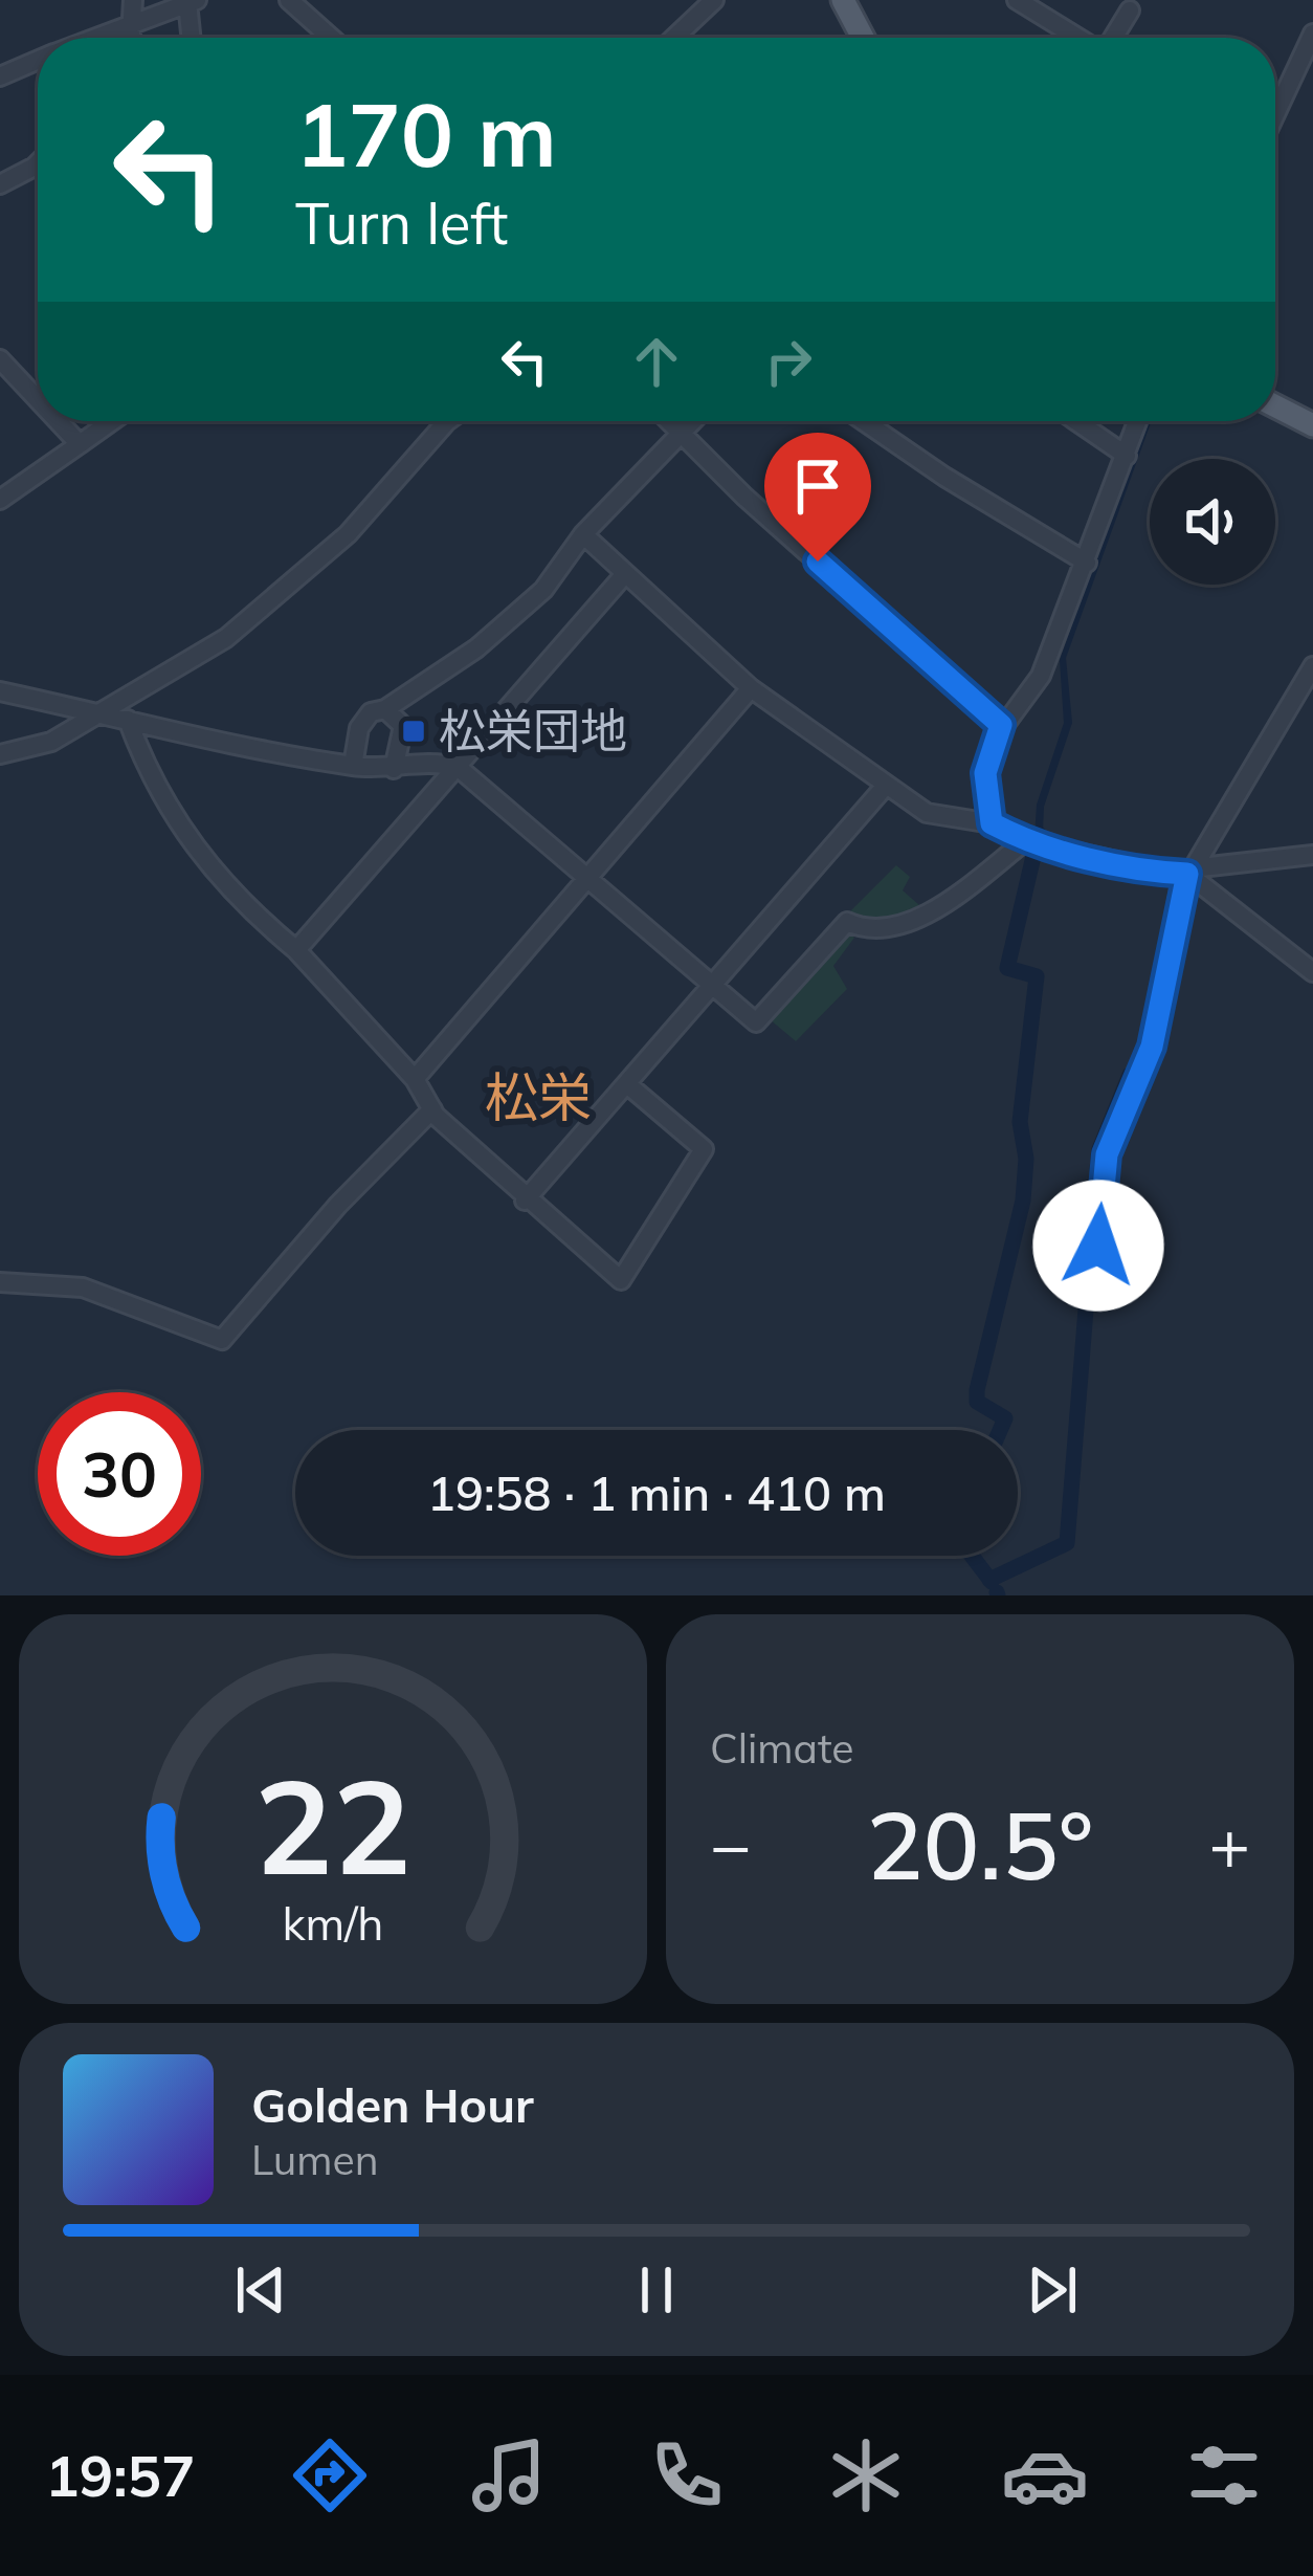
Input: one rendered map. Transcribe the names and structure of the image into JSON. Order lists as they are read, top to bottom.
{
  "districts": ["松栄"],
  "places": {
    "transit": ["松栄団地"]
  },
  "page": {
    "turn": ["170 m", "Turn left"],
    "limit": "30",
    "trip": "19:58 · 1 min · 410 m",
    "tile": "Climate",
    "heat": ["−", "20.5°", "+"],
    "song": ["Golden Hour", "Lumen"],
    "tabs": "19:57",
    "gauge": ["22", "km/h"]
  }
}
